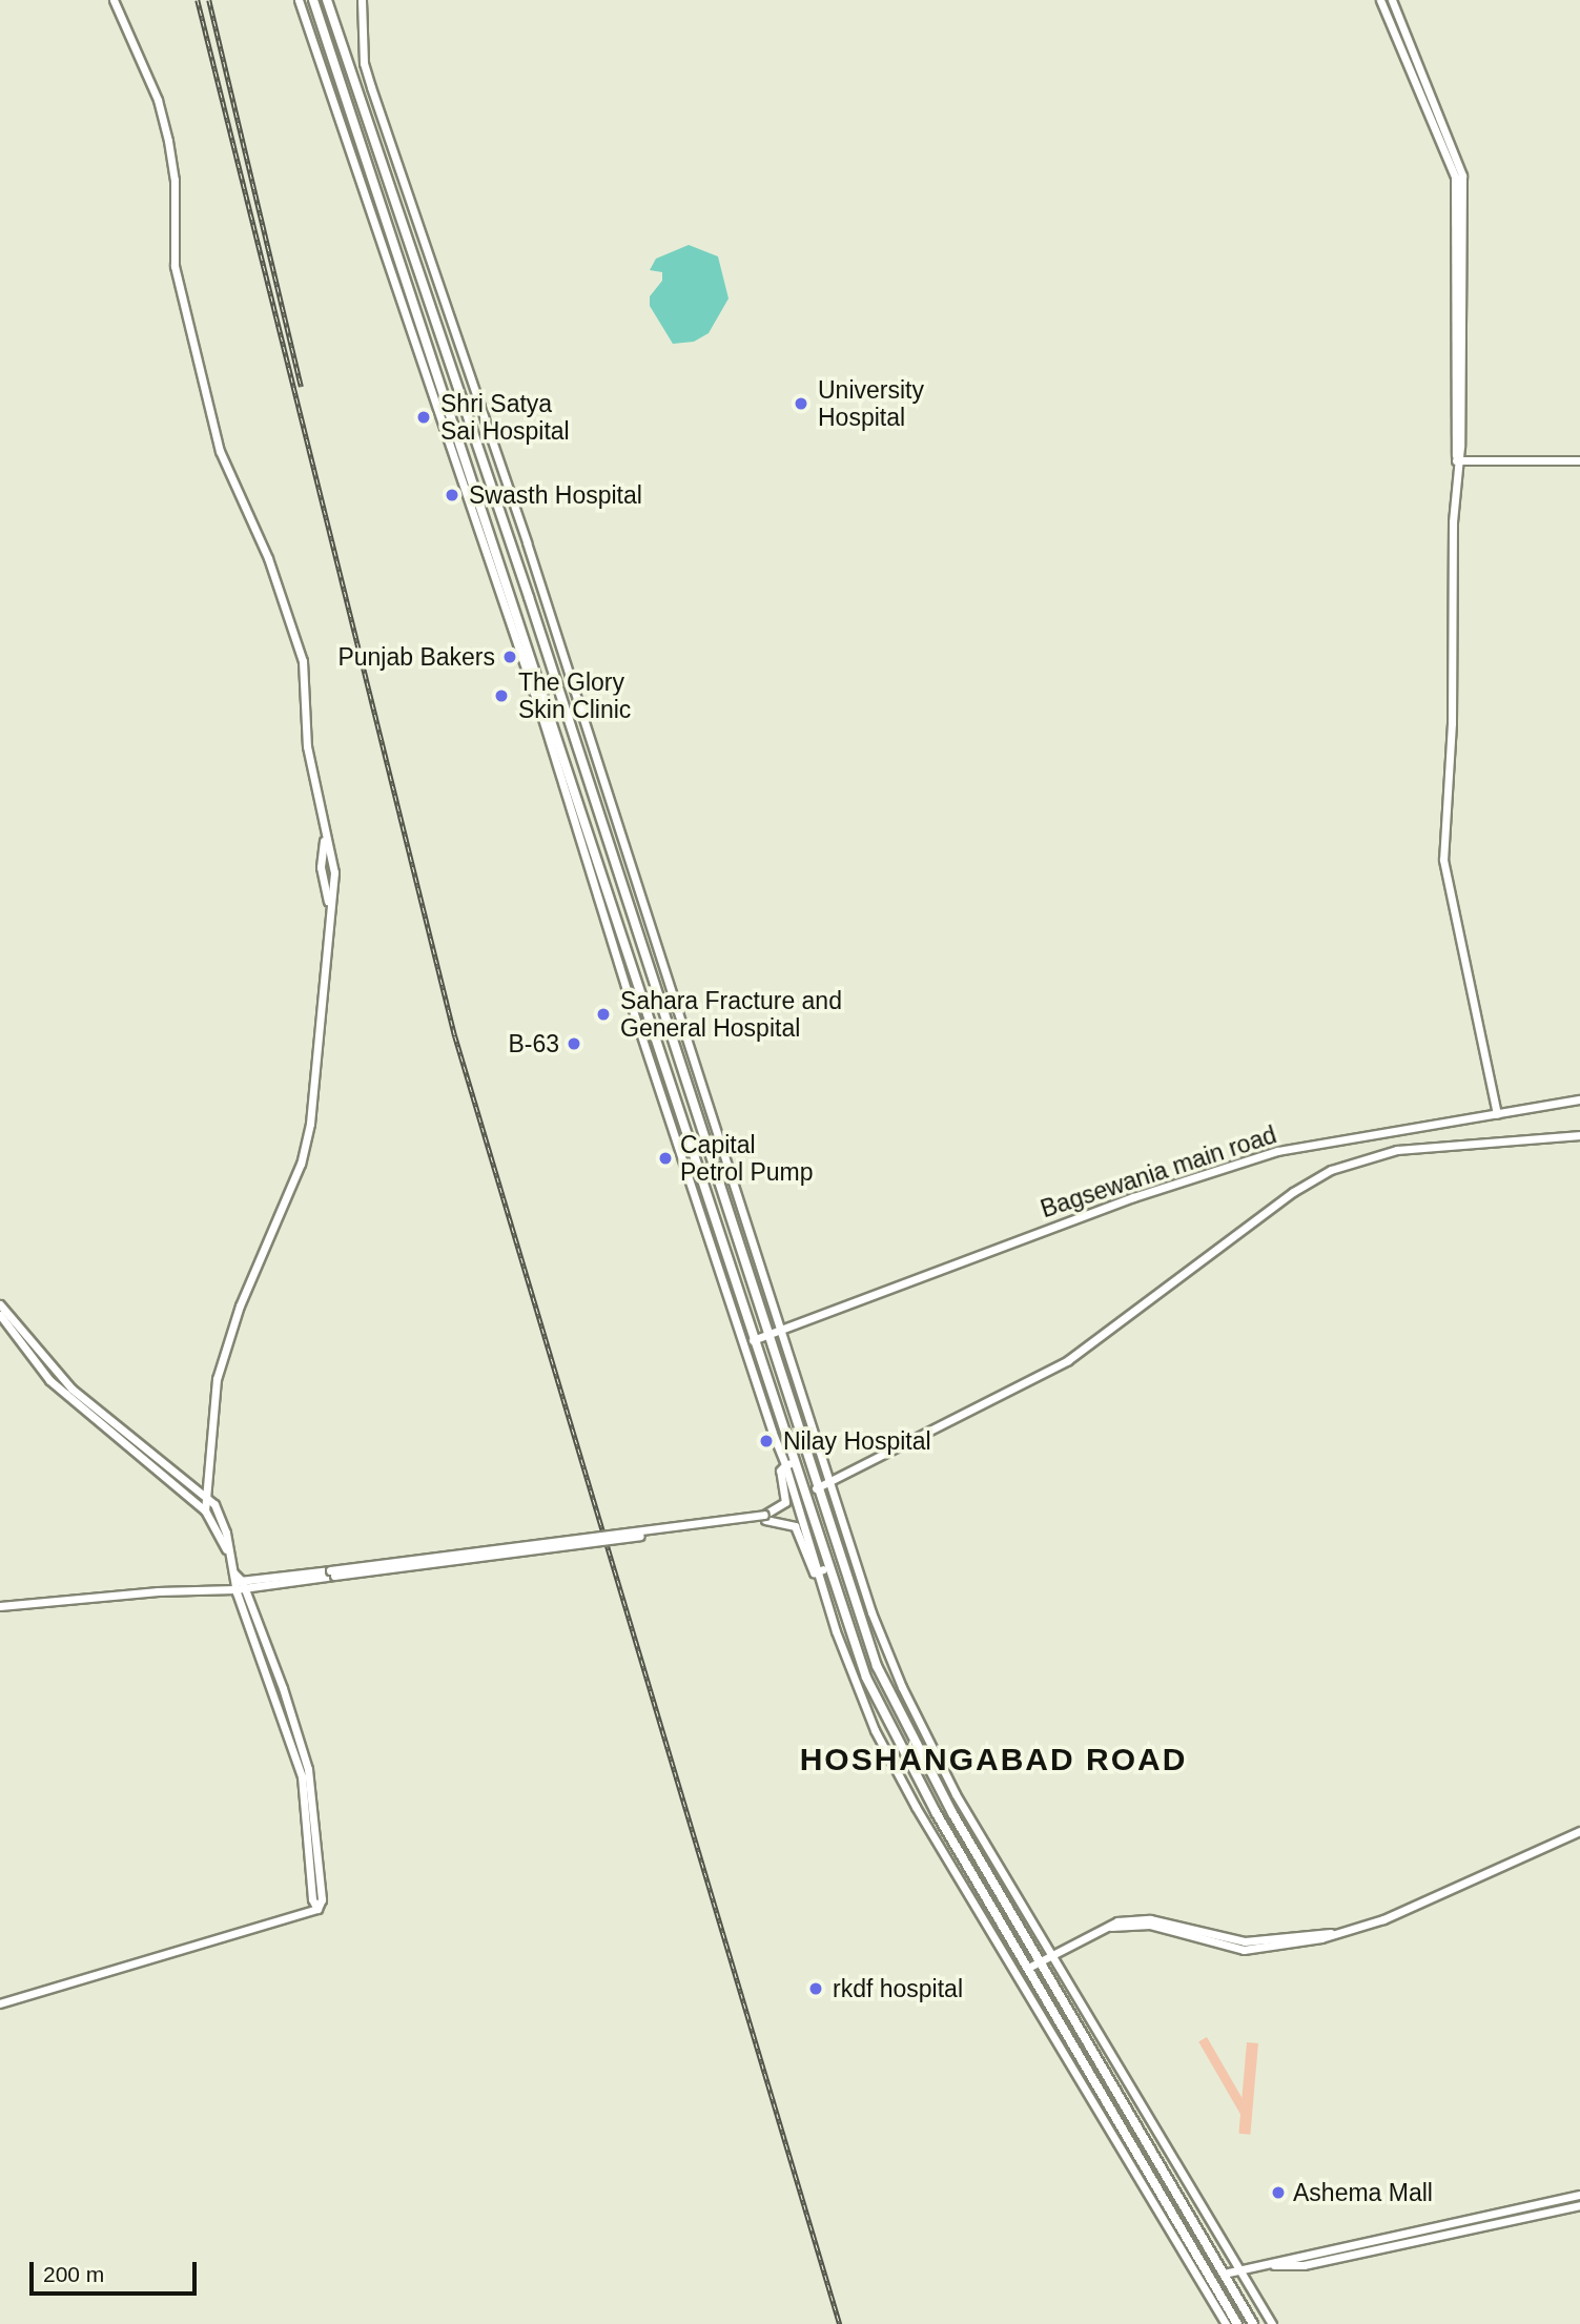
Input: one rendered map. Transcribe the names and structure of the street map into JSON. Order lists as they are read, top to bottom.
{
  "streets": {
    "street": ["Bagsewania main road"]
  },
  "districts": ["HOSHANGABAD ROAD"],
  "places": [
    "University Hospital",
    "Shri Satya Sai Hospital",
    "Swasth Hospital",
    "Punjab Bakers",
    "The Glory Skin Clinic",
    "Sahara Fracture and General Hospital",
    "B-63",
    "Capital Petrol Pump",
    "Nilay Hospital",
    "rkdf hospital",
    "Ashema Mall"
  ],
  "scale_bar": "200 m"
}
